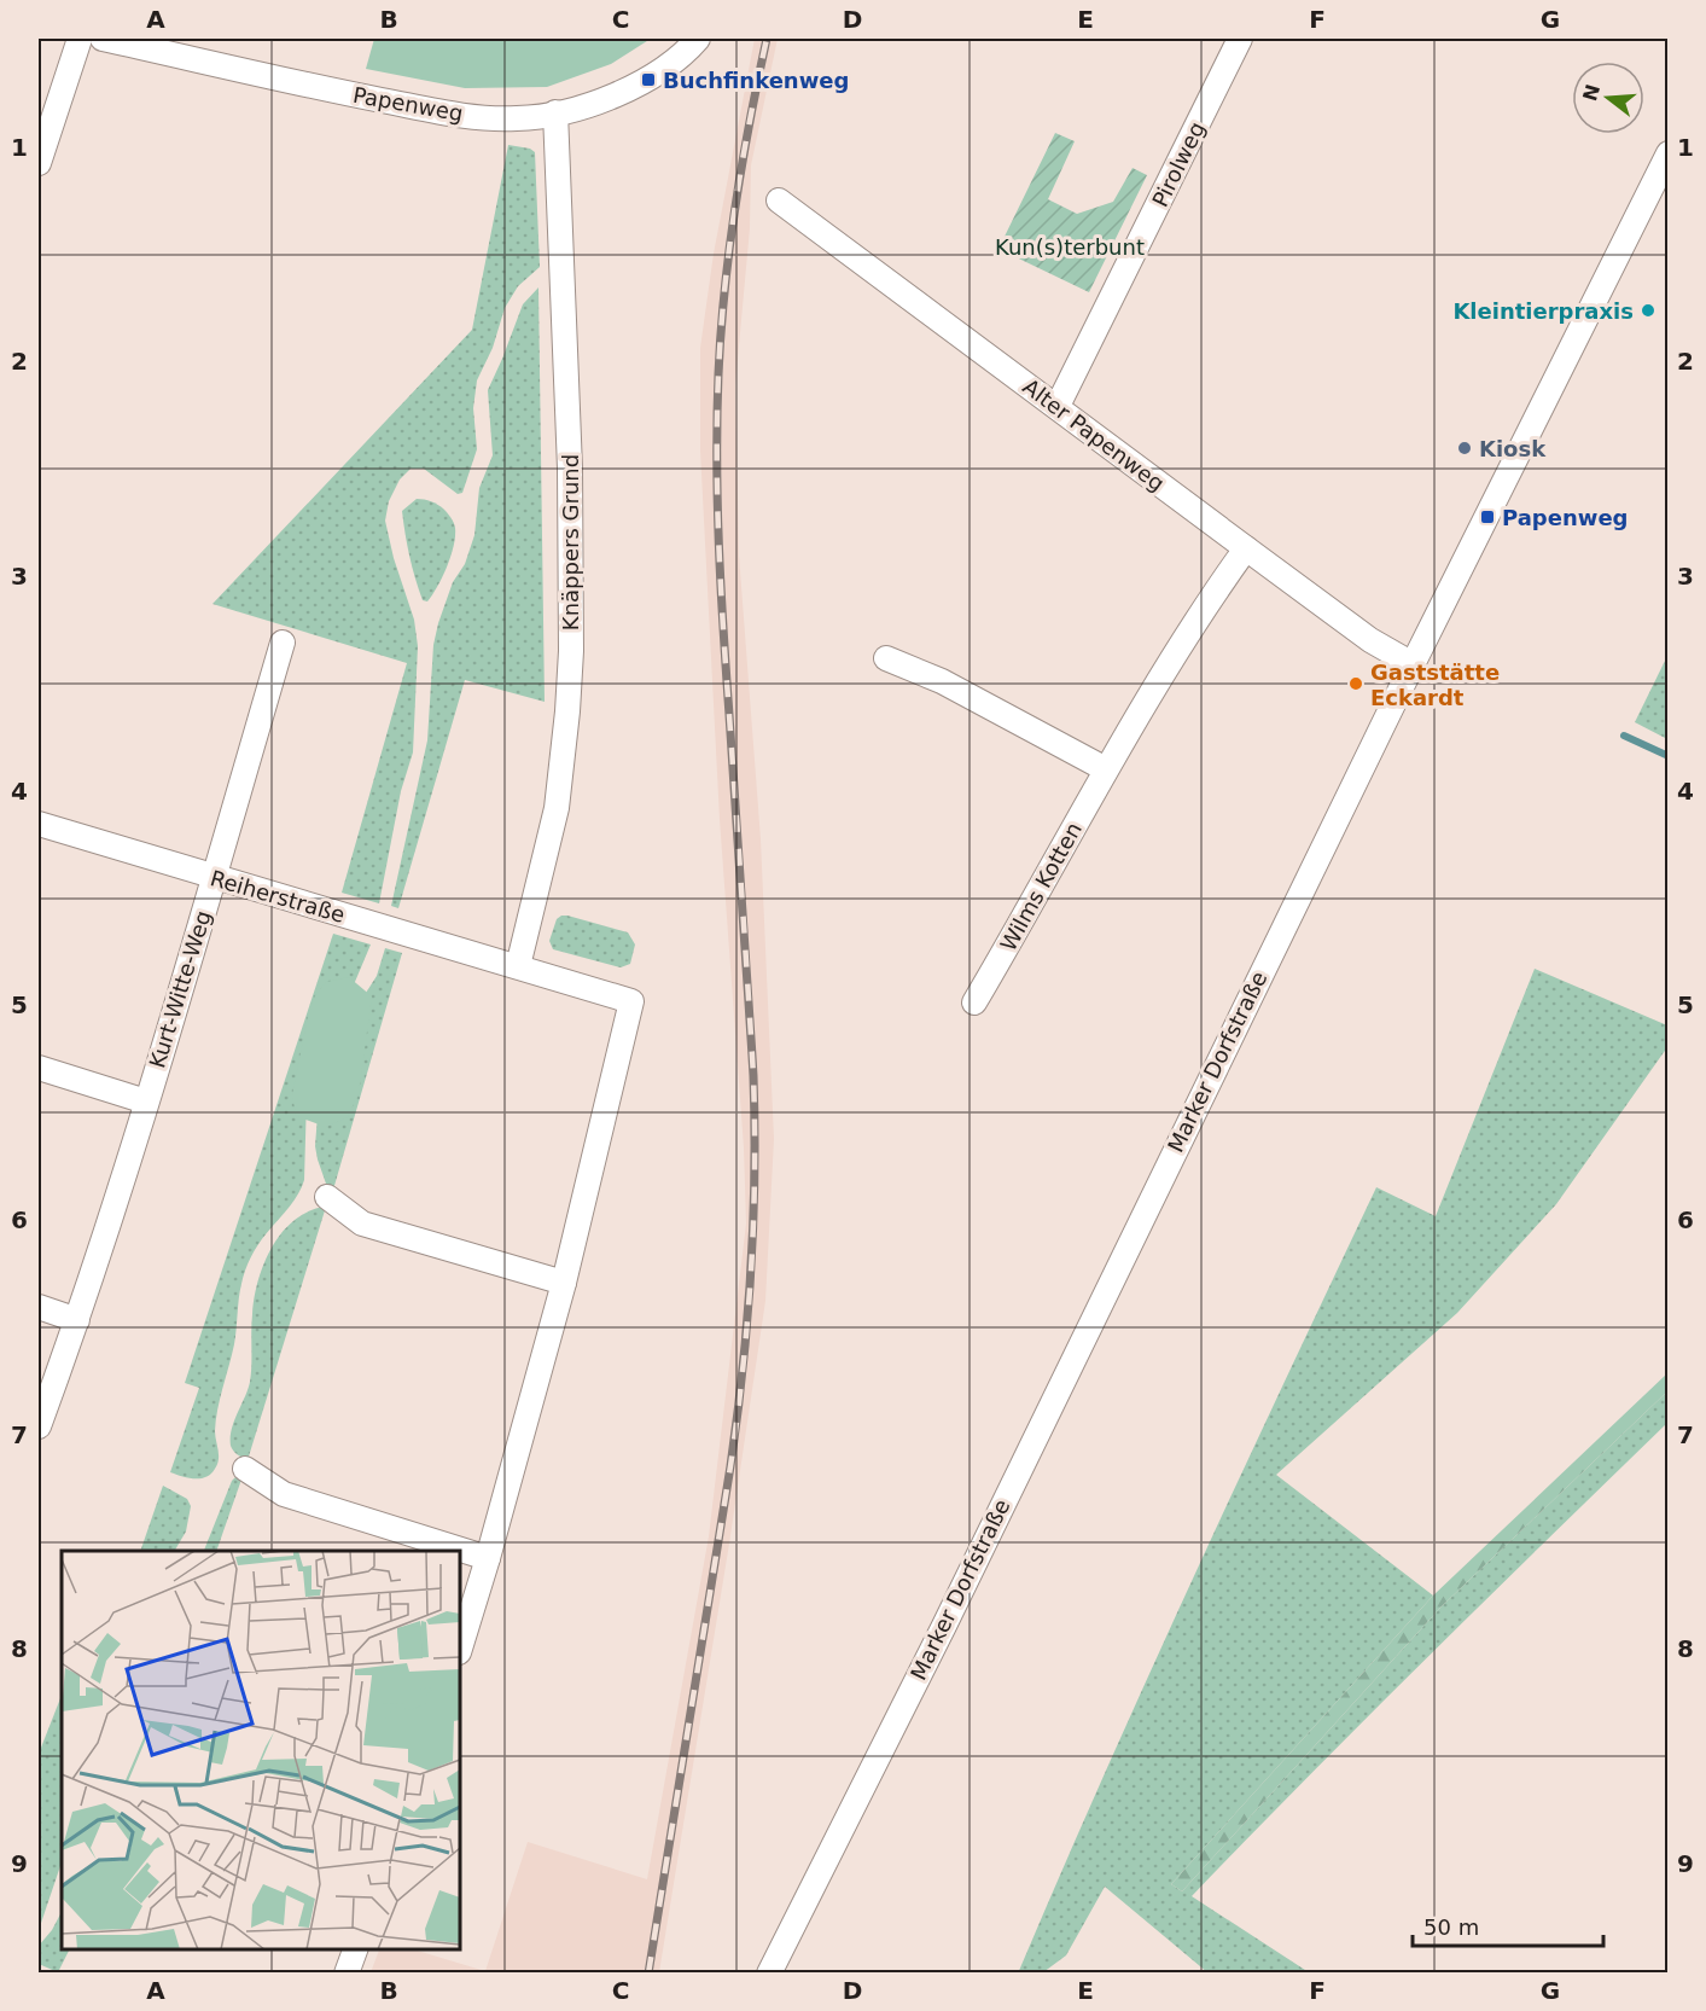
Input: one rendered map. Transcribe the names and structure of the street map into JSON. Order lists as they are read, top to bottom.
{
  "streets": {
    "street": [
      "Papenweg",
      "Pirolweg",
      "Alter Papenweg",
      "Knäppers Grund",
      "Wilms Kotten",
      "Reiherstraße",
      "Kurt-Witte-Weg",
      "Marker Dorfstraße"
    ]
  },
  "crossings": [
    ["Papenweg", "Knäppers Grund"],
    ["Pirolweg", "Alter Papenweg"],
    ["Alter Papenweg", "Wilms Kotten"],
    ["Alter Papenweg", "Marker Dorfstraße"],
    ["Knäppers Grund", "Reiherstraße"],
    ["Reiherstraße", "Kurt-Witte-Weg"]
  ],
  "parks": ["Kun(s)terbunt"],
  "places": {
    "transit": ["Buchfinkenweg", "Papenweg"],
    "other": ["Kleintierpraxis", "Kiosk", "Gaststätte Eckardt"]
  },
  "scale_bar": "50 m",
  "north": "left",
  "grid": {
    "columns": [
      "A",
      "B",
      "C",
      "D",
      "E",
      "F",
      "G"
    ],
    "rows": [
      "1",
      "2",
      "3",
      "4",
      "5",
      "6",
      "7",
      "8",
      "9"
    ]
  }
}
